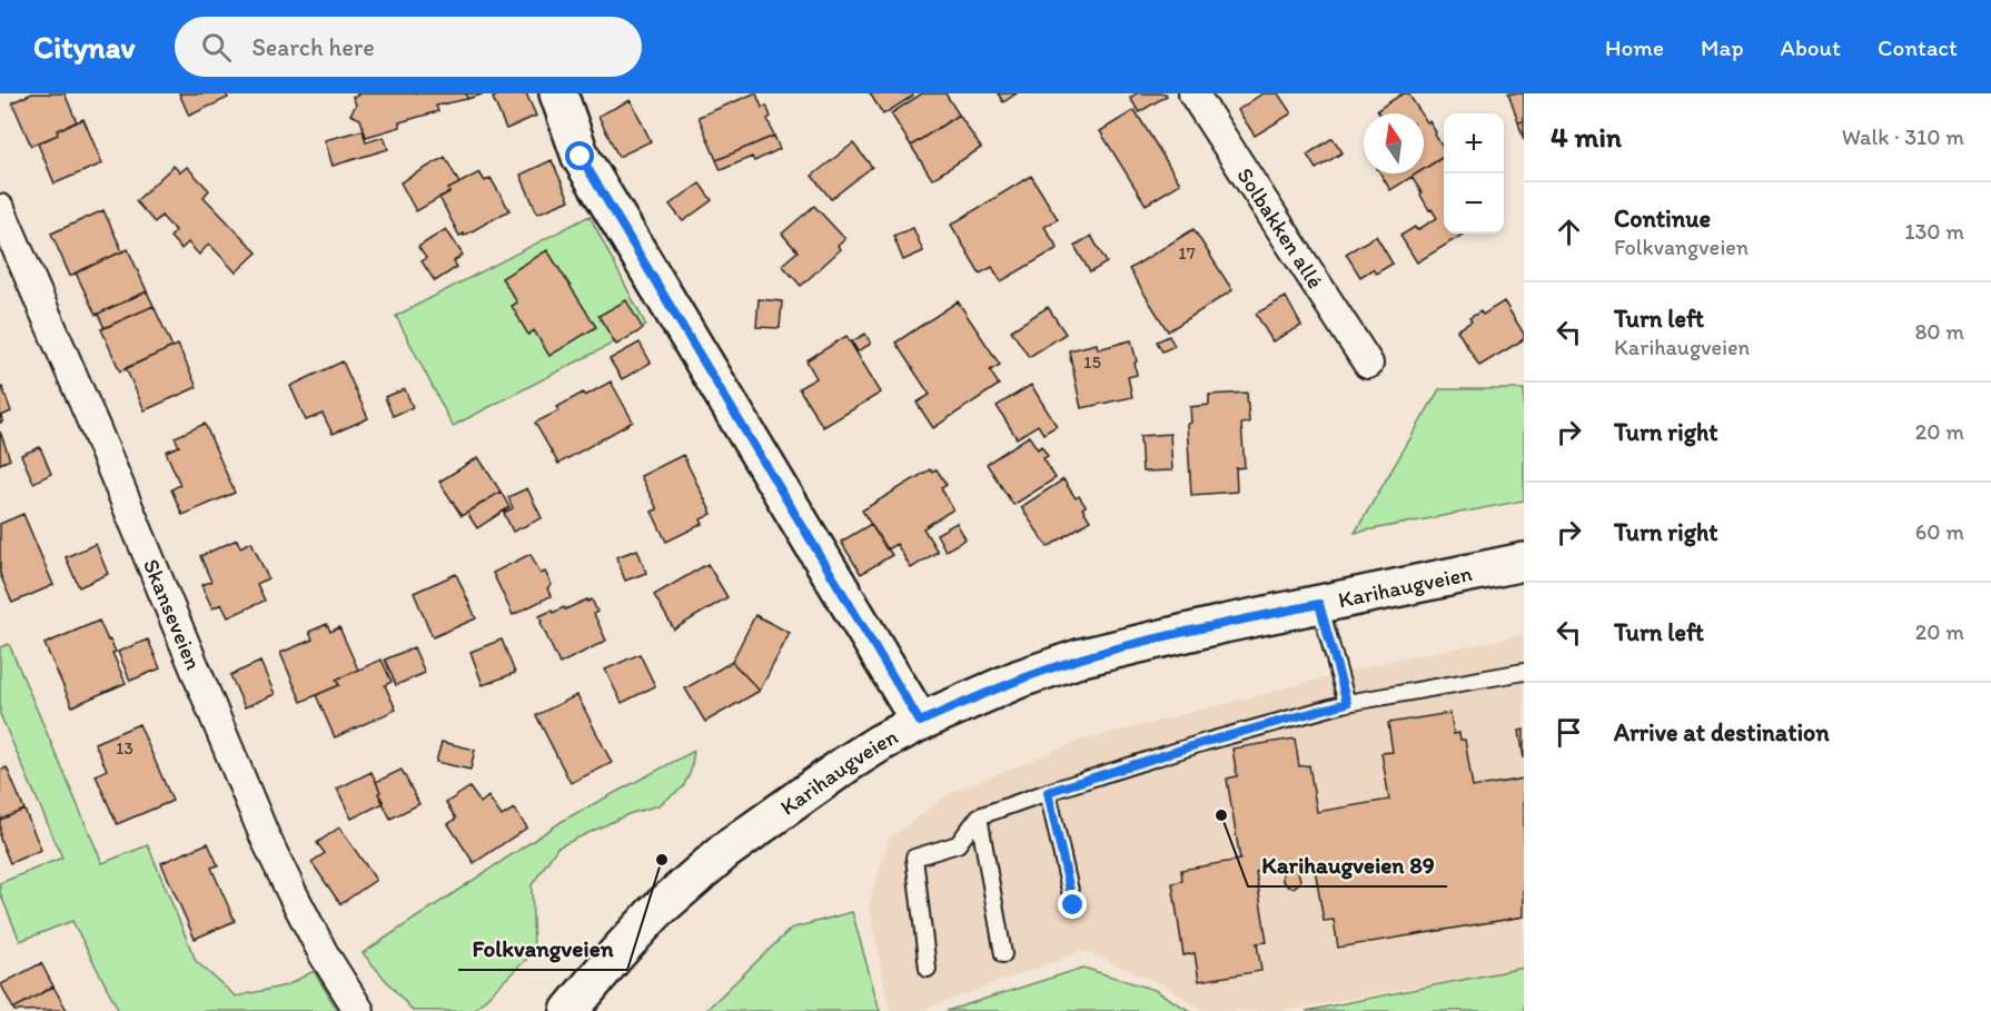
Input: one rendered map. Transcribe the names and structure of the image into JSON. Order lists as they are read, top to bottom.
{
  "streets": {
    "main road": ["Karihaugveien"],
    "street": ["Solbakken allé", "Skanseveien"]
  },
  "places": ["Karihaugveien 89", "Folkvangveien"],
  "house_numbers": ["17", "15", "13"],
  "north": "top",
  "page": {
    "header": "Citynav",
    "search": "Search here",
    "nav": [
      "Home",
      "Map",
      "About",
      "Contact"
    ],
    "heading": ["4 min", "Walk · 310 m"],
    "map_buttons": ["+", "−"],
    "list": [
      ["Continue", "Folkvangveien", "130 m"],
      ["Turn left", "Karihaugveien", "80 m"],
      ["Turn right", "20 m"],
      ["Turn right", "60 m"],
      ["Turn left", "20 m"],
      "Arrive at destination"
    ]
  }
}
